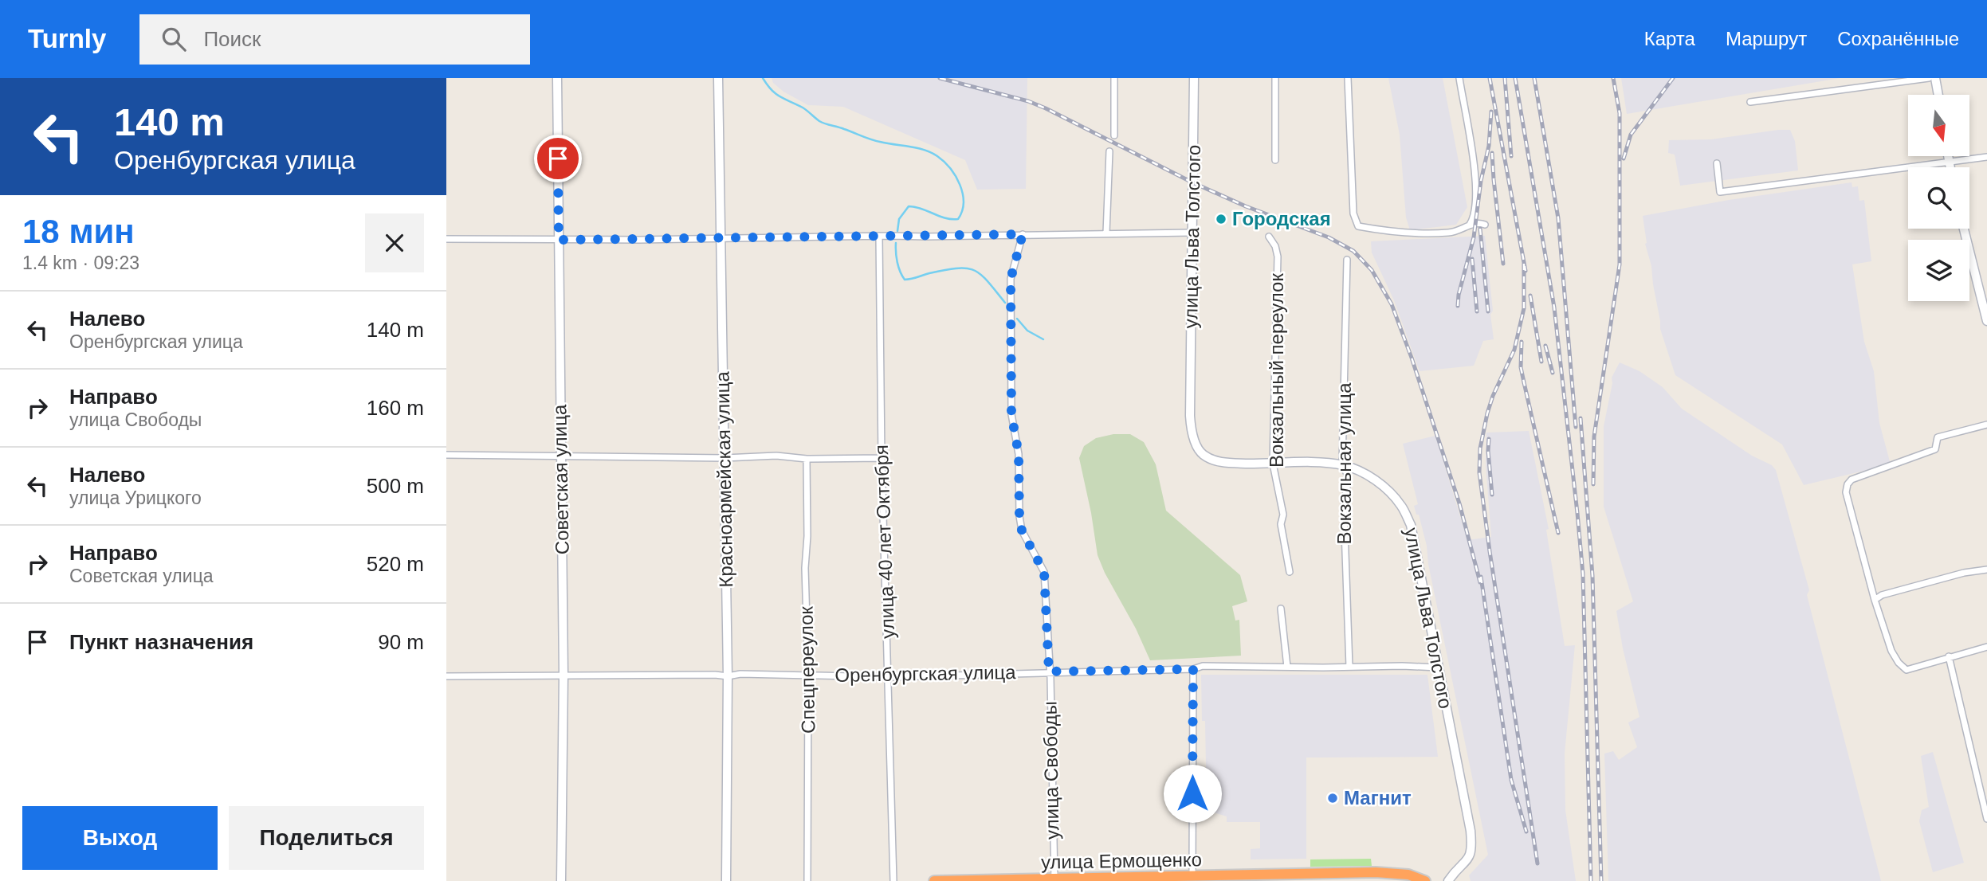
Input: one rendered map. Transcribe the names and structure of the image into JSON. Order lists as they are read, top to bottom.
{
  "streets": {
    "highway": ["улица Ермощенко"],
    "street": [
      "улица Льва Толстого",
      "Вокзальный переулок",
      "Вокзальная улица",
      "Советская улица",
      "Красноармейская улица",
      "улица 40 лет Октября",
      "Спецпереулок",
      "Оренбургская улица",
      "улица Свободы"
    ]
  },
  "crossings": [
    ["улица Льва Толстого", "Вокзальный переулок"],
    ["улица Льва Толстого", "Вокзальная улица"],
    ["улица Льва Толстого", "Оренбургская улица"],
    ["Вокзальная улица", "Оренбургская улица"],
    ["Советская улица", "Оренбургская улица"],
    ["Красноармейская улица", "Оренбургская улица"],
    ["улица 40 лет Октября", "Оренбургская улица"],
    ["Спецпереулок", "Оренбургская улица"],
    ["Оренбургская улица", "улица Свободы"],
    ["улица Свободы", "улица Ермощенко"]
  ],
  "places": ["Городская", "Магнит"],
  "north": "bottom",
  "page": {
    "header": "Turnly",
    "search": "Поиск",
    "nav": ["Карта", "Маршрут", "Сохранённые"],
    "turn": ["140 m", "Оренбургская улица"],
    "heading": ["18 мин", "1.4 km · 09:23"],
    "list": [
      {
        "name": "Налево",
        "note": "Оренбургская улица",
        "value": "140 m"
      },
      {
        "name": "Направо",
        "note": "улица Свободы",
        "value": "160 m"
      },
      {
        "name": "Налево",
        "note": "улица Урицкого",
        "value": "500 m"
      },
      {
        "name": "Направо",
        "note": "Советская улица",
        "value": "520 m"
      },
      {
        "name": "Пункт назначения",
        "value": "90 m"
      }
    ],
    "buttons": ["Выход", "Поделиться"]
  }
}
